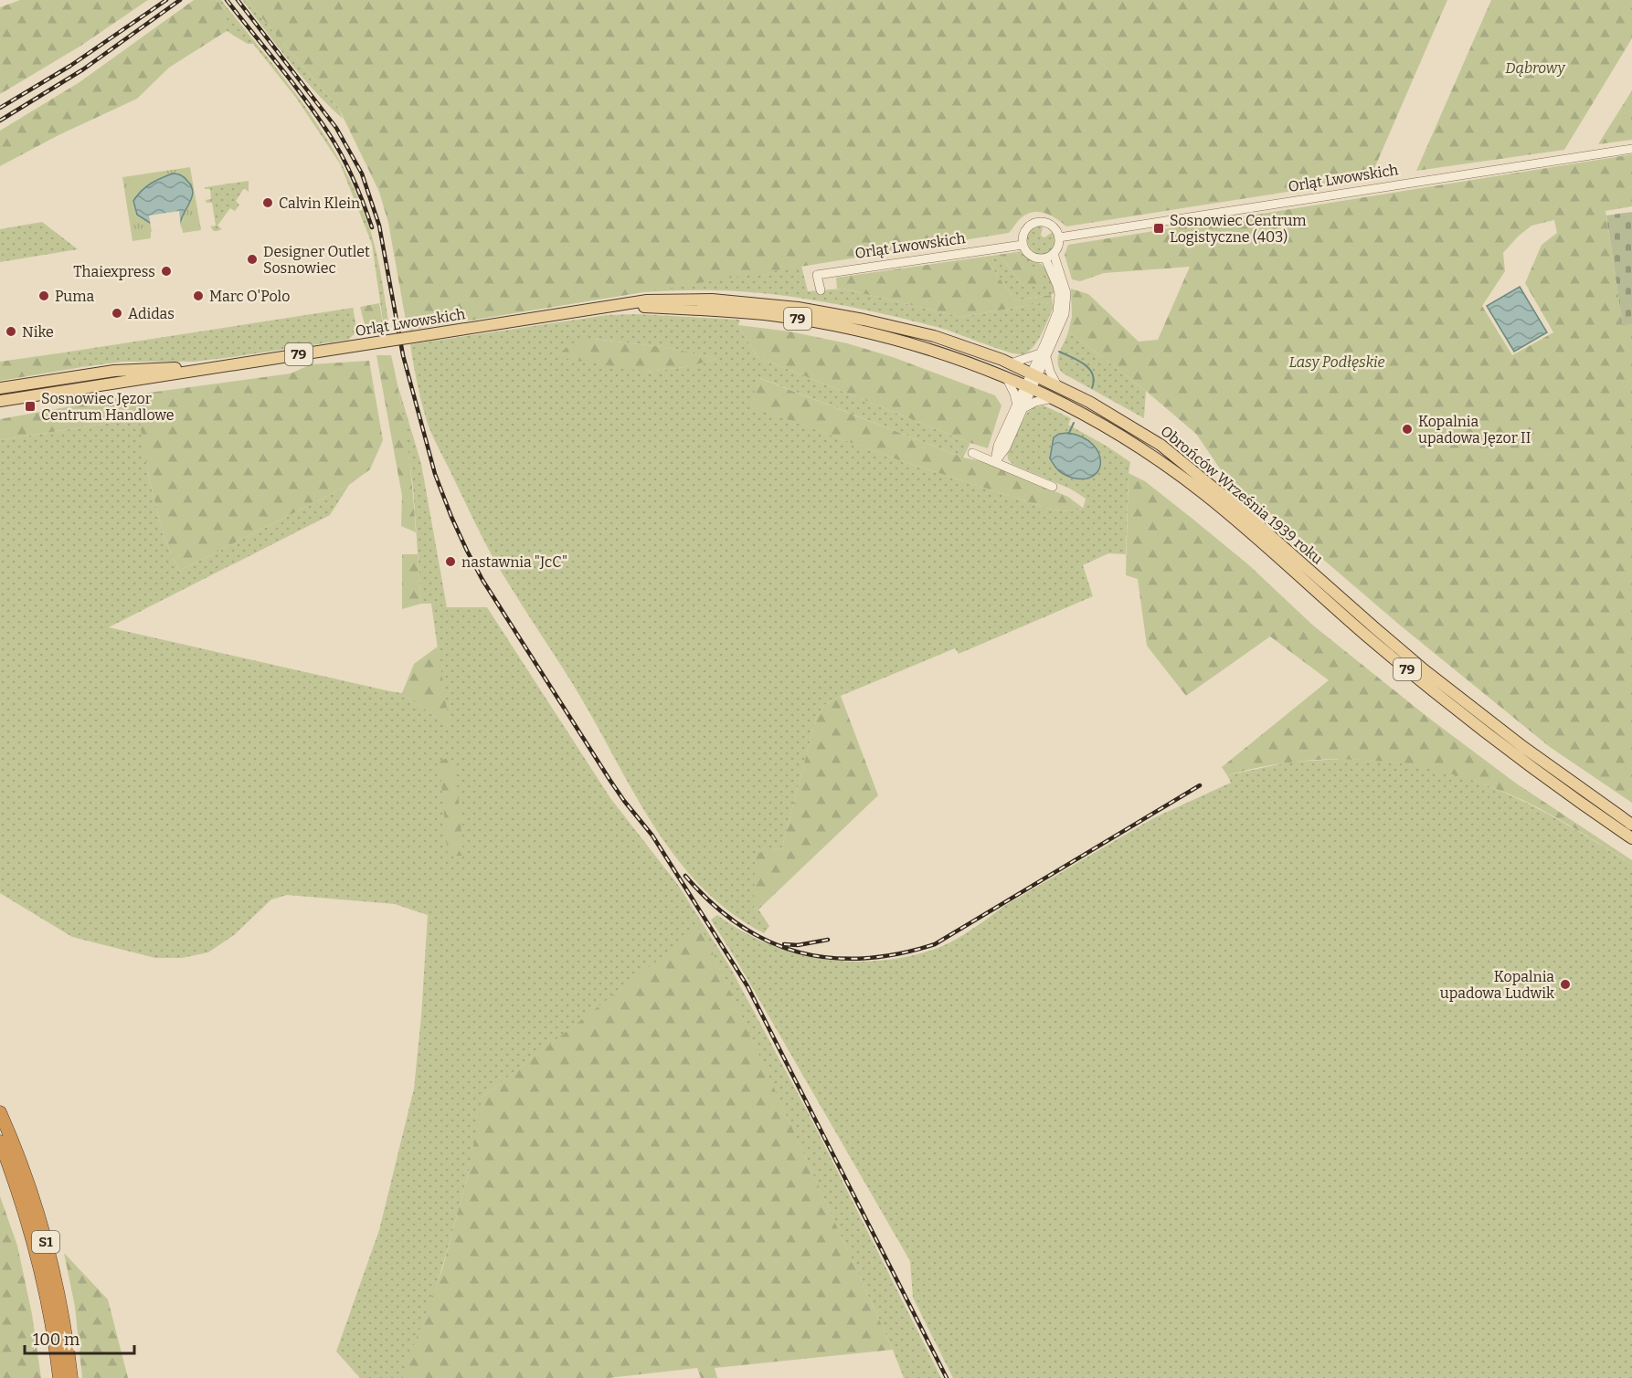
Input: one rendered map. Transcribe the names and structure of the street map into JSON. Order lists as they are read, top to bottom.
{
  "streets": {
    "highway": ["S1"],
    "main road": ["Orląt Lwowskich", "79", "Obrońców Września 1939 roku"]
  },
  "crossings": [
    ["Orląt Lwowskich", "Obrońców Września 1939 roku"]
  ],
  "parks": ["Dąbrowy", "Lasy Podłęskie"],
  "places": {
    "other": [
      "Calvin Klein",
      "Designer Outlet Sosnowiec",
      "Thaiexpress",
      "Puma",
      "Marc O'Polo",
      "Adidas",
      "Nike",
      "Kopalnia upadowa Jęzor II",
      "nastawnia \"JcC\"",
      "Kopalnia upadowa Ludwik"
    ],
    "transit": ["Sosnowiec Centrum Logistyczne (403)", "Sosnowiec Jęzor Centrum Handlowe"]
  },
  "scale_bar": "100 m"
}
